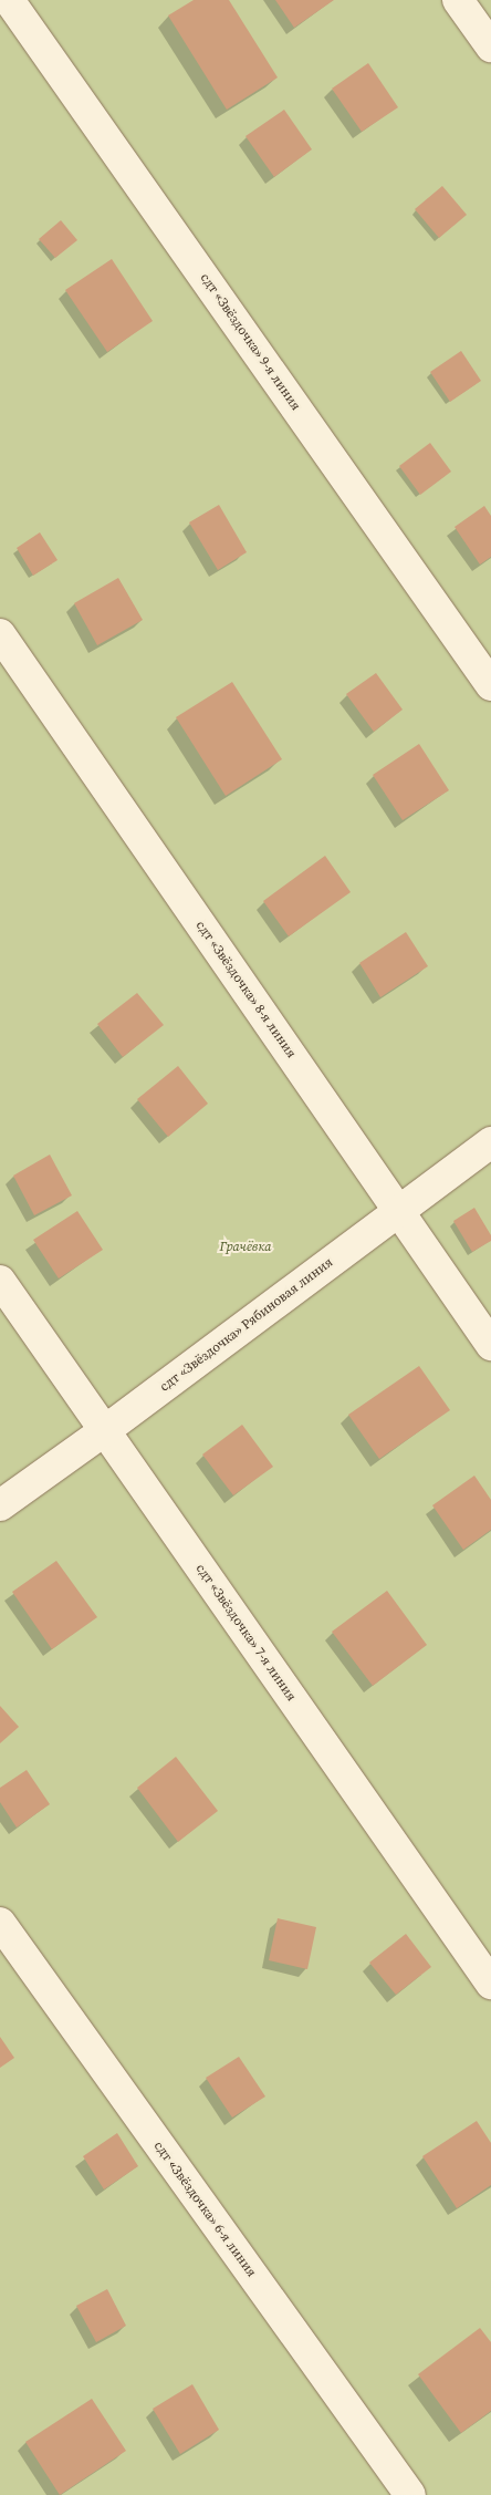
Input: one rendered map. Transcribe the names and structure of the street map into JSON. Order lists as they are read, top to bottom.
{
  "streets": {
    "street": [
      "сдт «Звёздочка» 9-я линия",
      "сдт «Звёздочка» 8-я линия",
      "сдт «Звёздочка» Рябиновая линия",
      "сдт «Звёздочка» 7-я линия",
      "сдт «Звёздочка» 6-я линия"
    ]
  },
  "crossings": [
    ["сдт «Звёздочка» 8-я линия", "сдт «Звёздочка» Рябиновая линия"],
    ["сдт «Звёздочка» Рябиновая линия", "сдт «Звёздочка» 7-я линия"]
  ],
  "parks": ["Грачёвка"]
}
